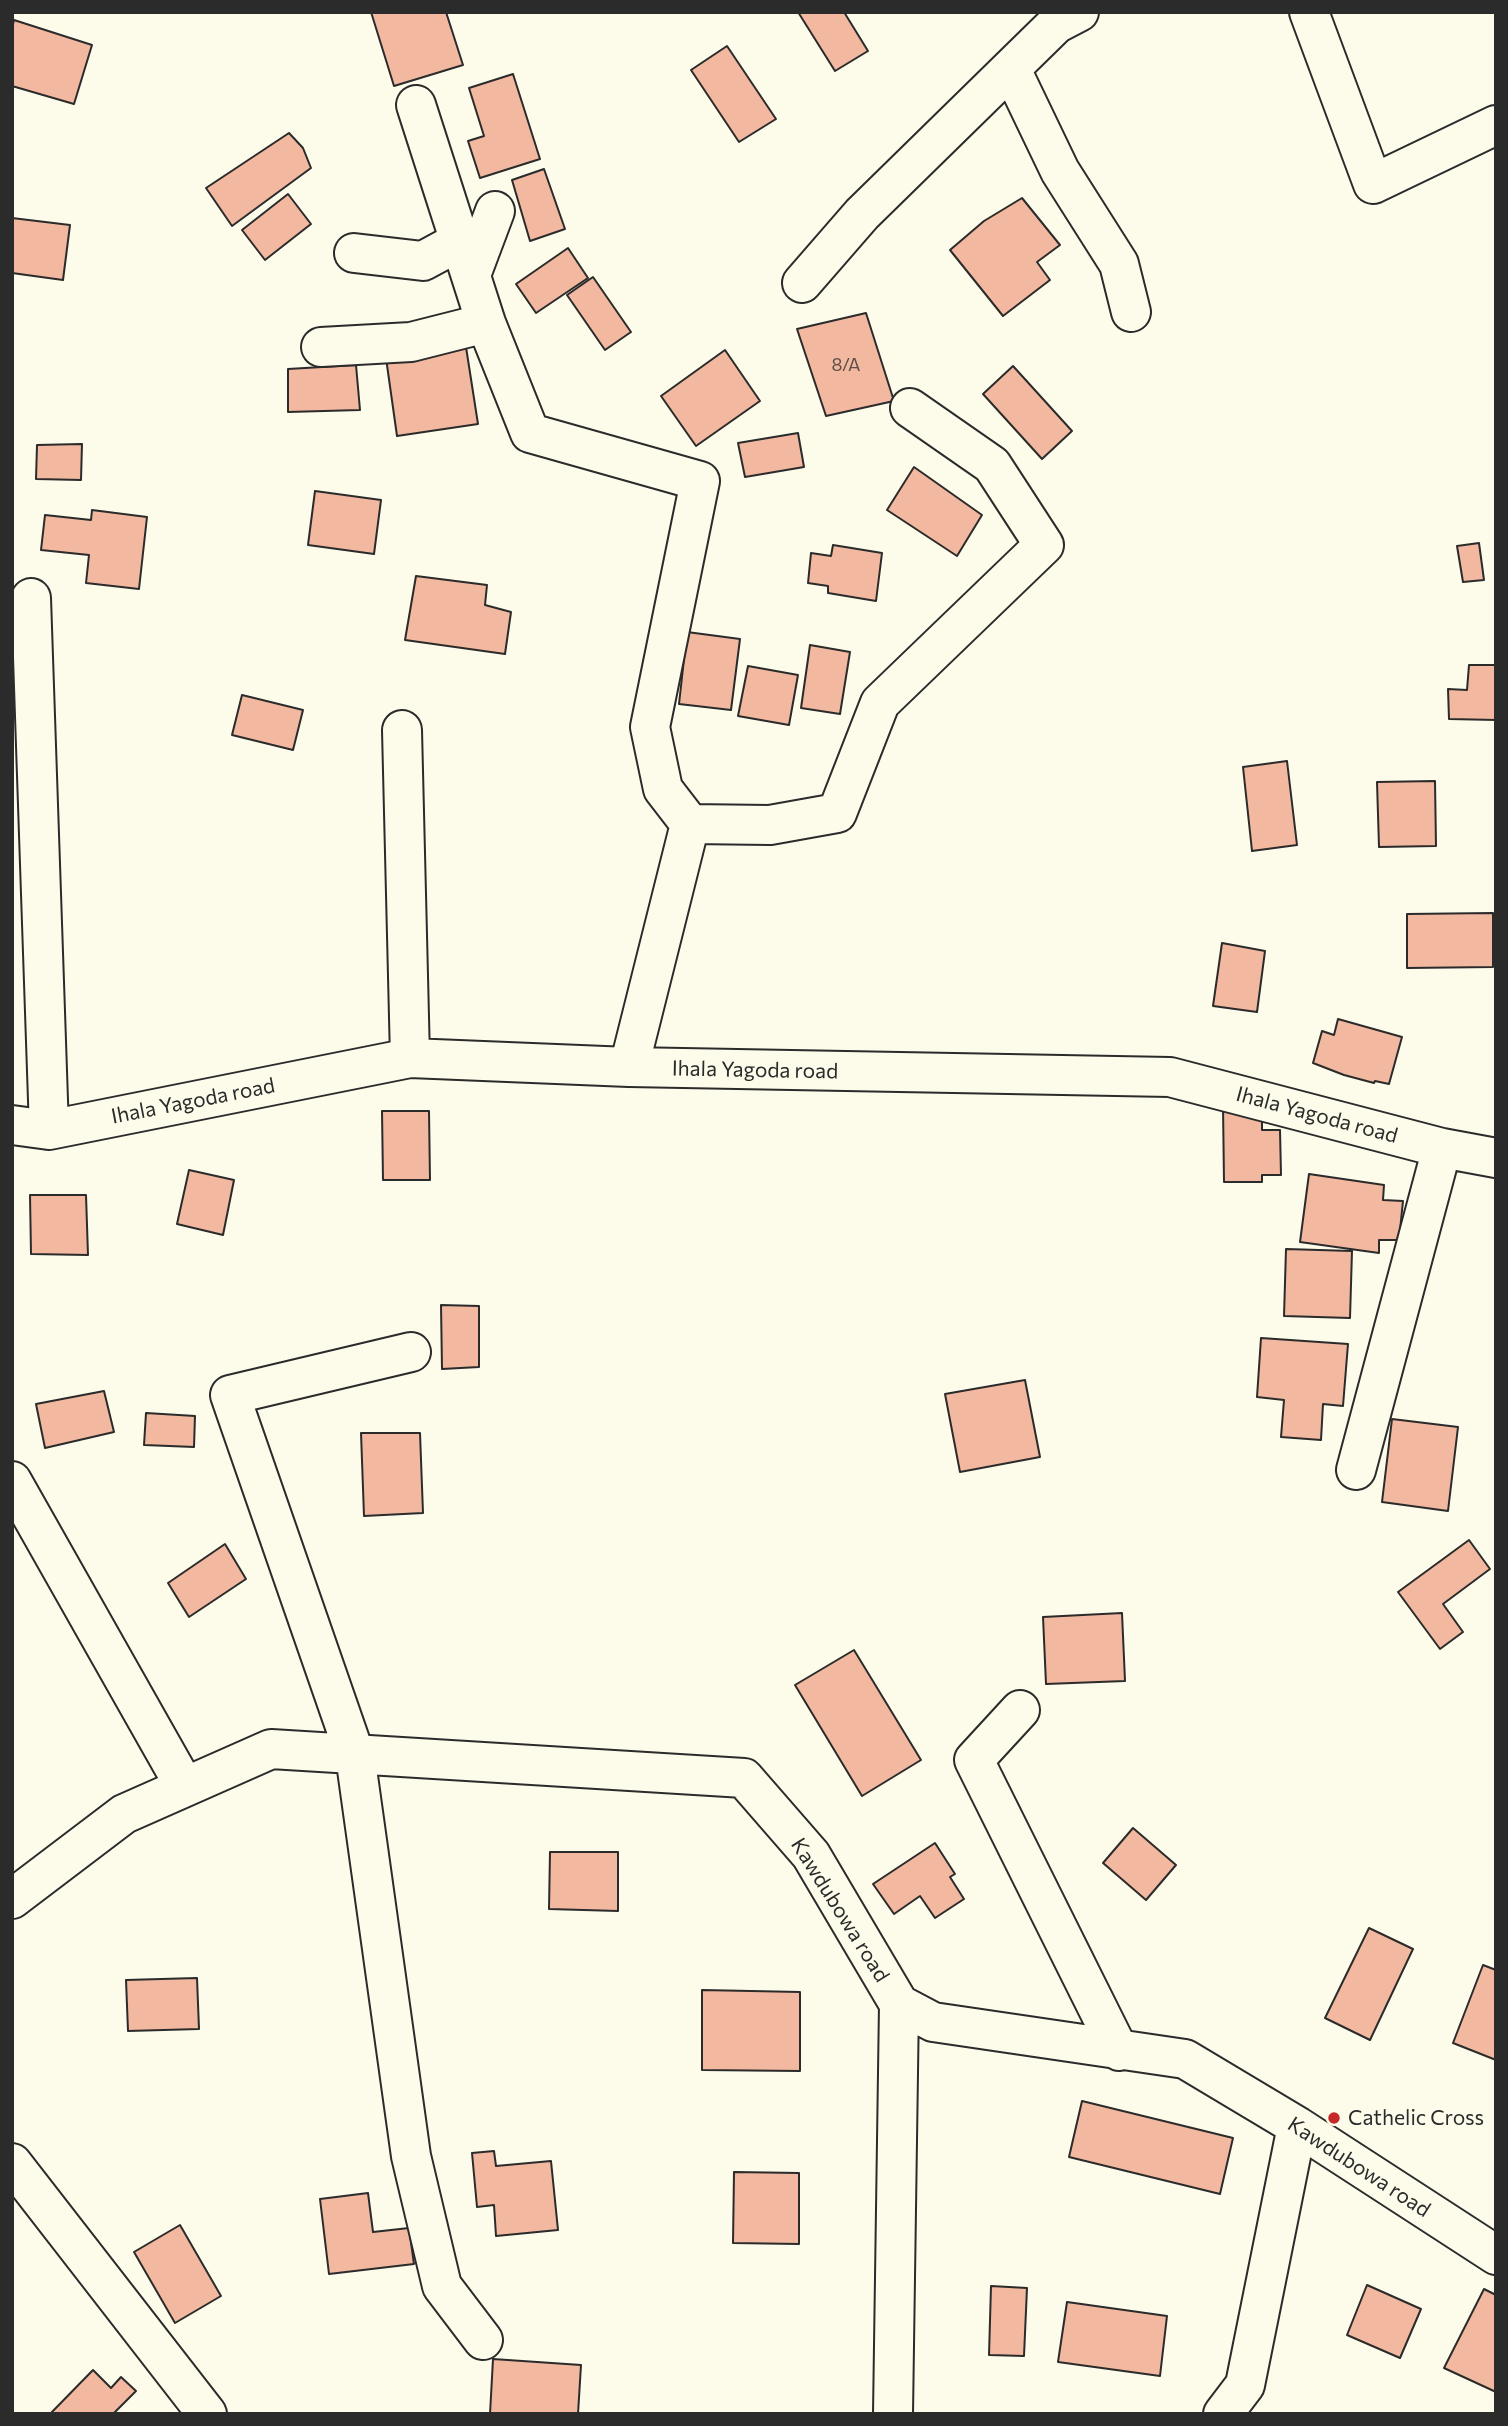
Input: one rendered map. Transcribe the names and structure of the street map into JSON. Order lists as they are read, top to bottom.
{
  "streets": {
    "street": ["Ihala Yagoda road", "Kawdubowa road"]
  },
  "places": ["Cathelic Cross"],
  "house_numbers": ["8/A"]
}
